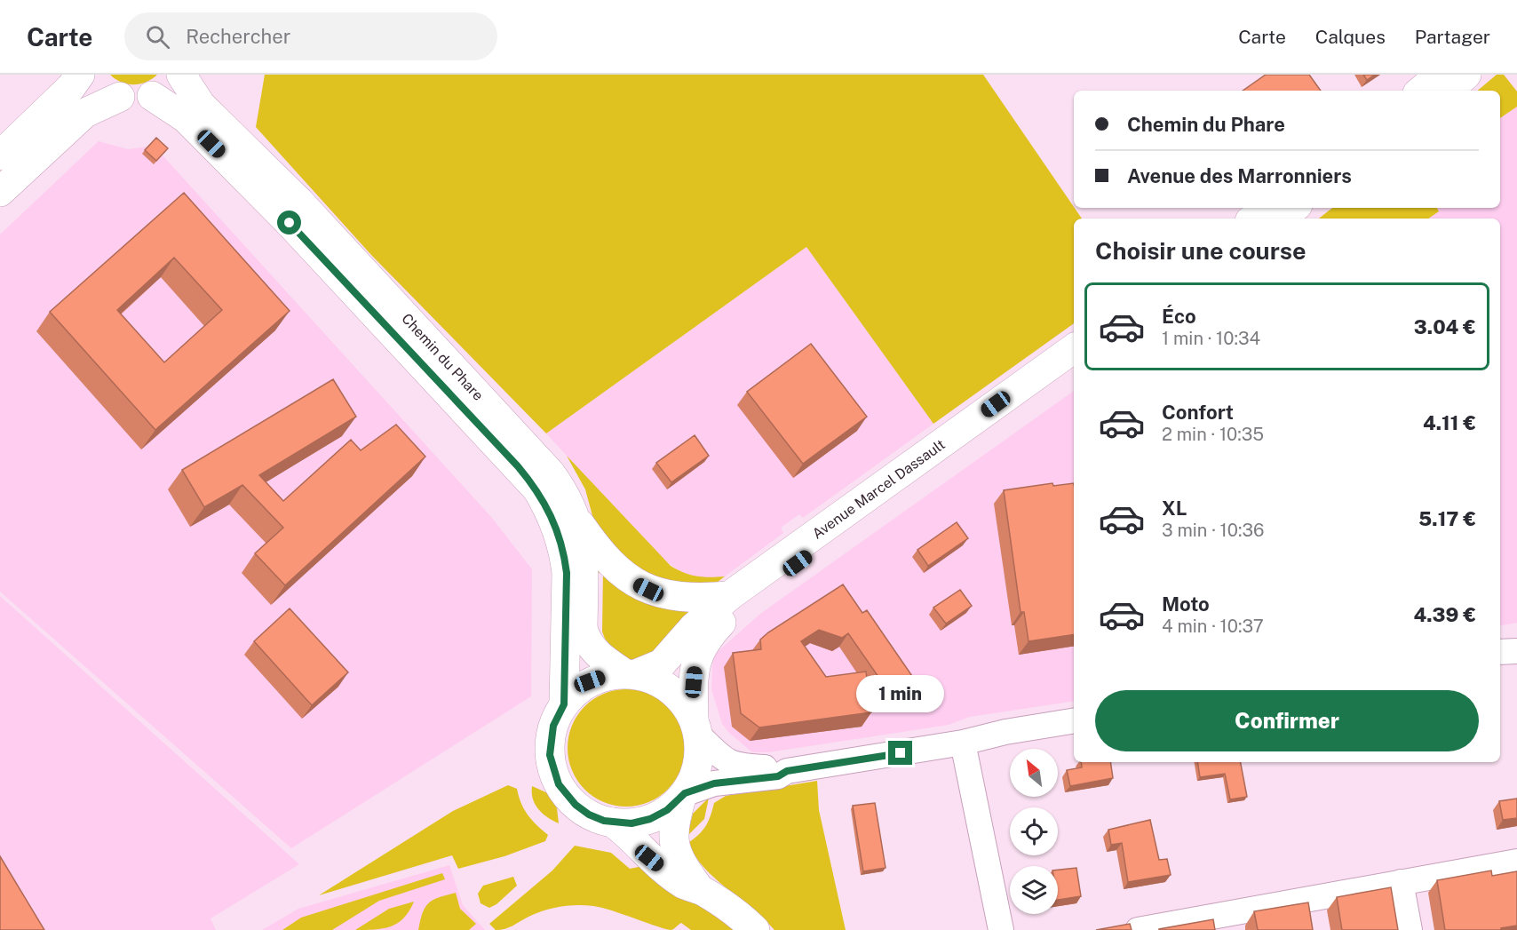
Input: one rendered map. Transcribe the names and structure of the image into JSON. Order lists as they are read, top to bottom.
{
  "streets": {
    "main road": ["Chemin du Phare", "Avenue Marcel Dassault"]
  },
  "crossings": [
    ["Chemin du Phare", "Avenue Marcel Dassault"]
  ],
  "north": "top left",
  "page": {
    "header": "Carte",
    "search": "Rechercher",
    "nav": ["Carte", "Calques", "Partager"],
    "banner": ["Chemin du Phare", "Avenue des Marronniers"],
    "heading": "Choisir une course",
    "list": [
      {
        "name": "Éco",
        "note": "1 min · 10:34",
        "value": "3.04 €"
      },
      {
        "name": "Confort",
        "note": "2 min · 10:35",
        "value": "4.11 €"
      },
      {
        "name": "XL",
        "note": "3 min · 10:36",
        "value": "5.17 €"
      },
      {
        "name": "Moto",
        "note": "4 min · 10:37",
        "value": "4.39 €"
      }
    ],
    "bubble": "1 min",
    "buttons": "Confirmer"
  }
}
